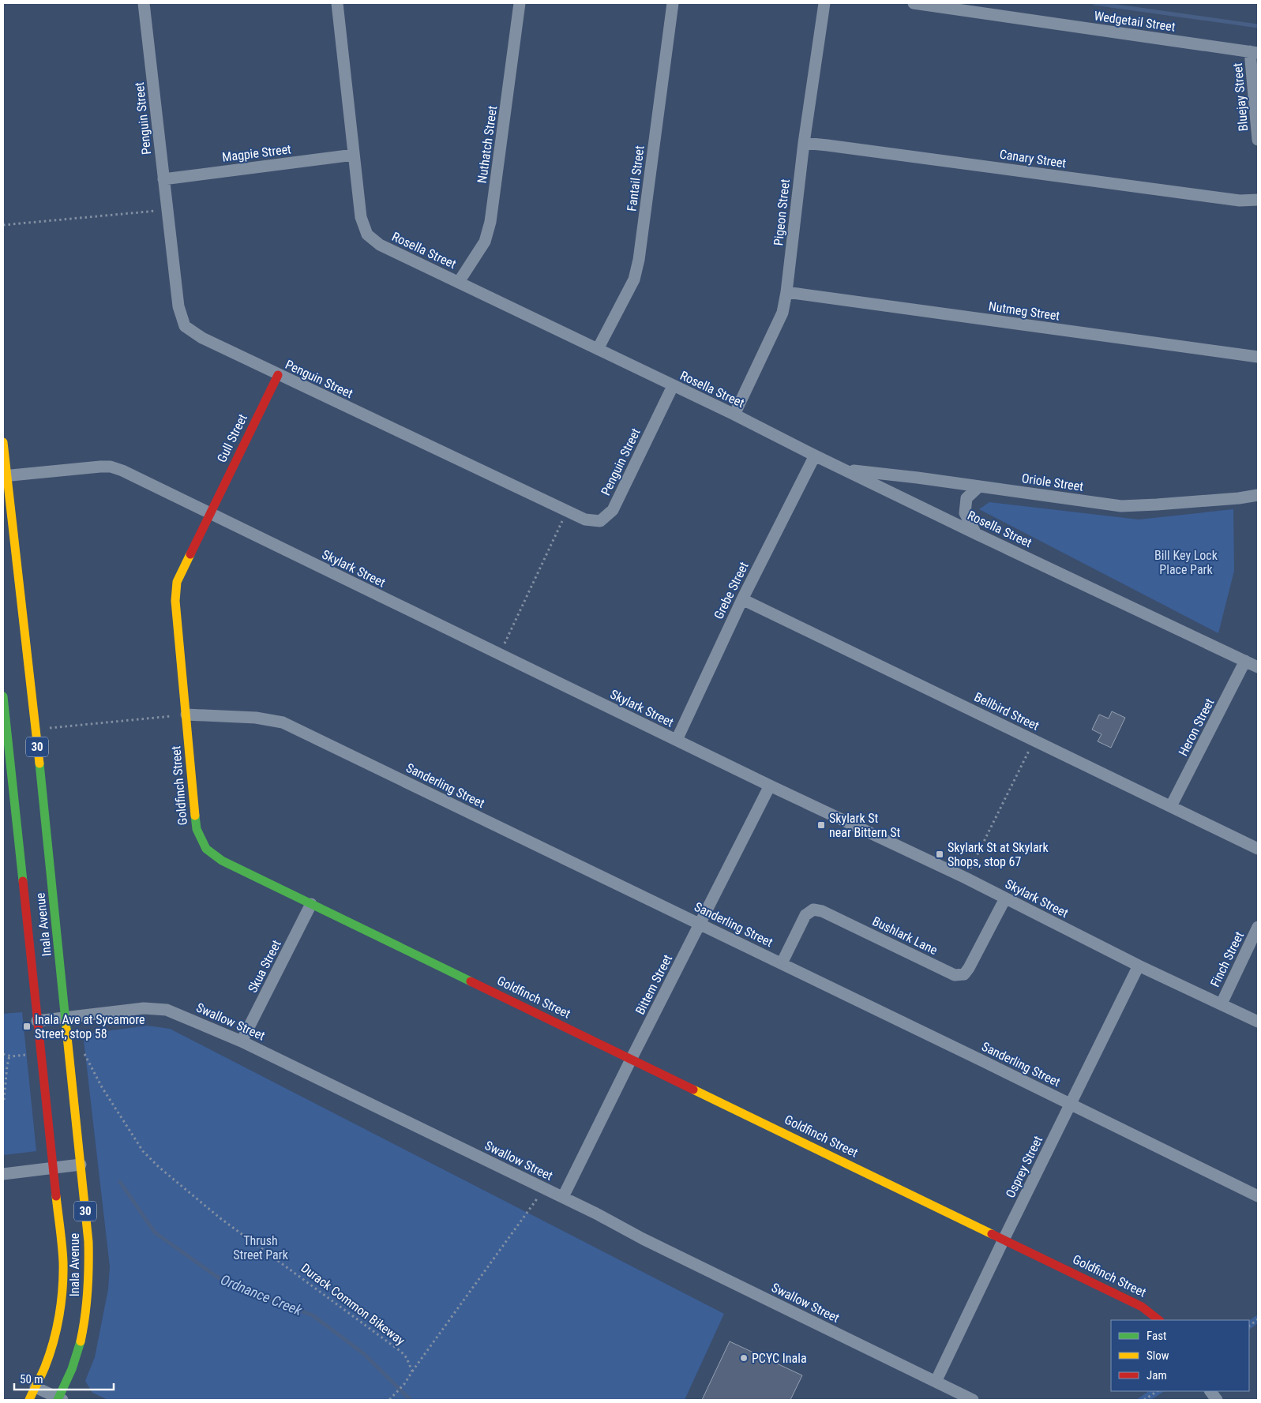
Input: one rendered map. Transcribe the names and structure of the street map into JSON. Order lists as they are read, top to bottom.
{
  "streets": {
    "main road": [
      "Gull Street",
      "30",
      "Goldfinch Street",
      "Inala Avenue"
    ],
    "street": [
      "Wedgetail Street",
      "Bluejay Street",
      "Penguin Street",
      "Nuthatch Street",
      "Magpie Street",
      "Canary Street",
      "Fantail Street",
      "Pigeon Street",
      "Rosella Street",
      "Nutmeg Street",
      "Oriole Street",
      "Skylark Street",
      "Grebe Street",
      "Bellbird Street",
      "Heron Street",
      "Sanderling Street",
      "Bushlark Lane",
      "Finch Street",
      "Skua Street",
      "Bittem Street",
      "Swallow Street",
      "Osprey Street"
    ],
    "path": ["Durack Common Bikeway"]
  },
  "crossings": [
    ["Wedgetail Street", "Bluejay Street"],
    ["Penguin Street", "Magpie Street"],
    ["Penguin Street", "Rosella Street"],
    ["Penguin Street", "Gull Street"],
    ["Nuthatch Street", "Rosella Street"],
    ["Magpie Street", "Rosella Street"],
    ["Canary Street", "Pigeon Street"],
    ["Fantail Street", "Rosella Street"],
    ["Pigeon Street", "Rosella Street"],
    ["Pigeon Street", "Nutmeg Street"],
    ["Rosella Street", "Oriole Street"],
    ["Rosella Street", "Grebe Street"],
    ["Rosella Street", "Heron Street"],
    ["Gull Street", "Skylark Street"],
    ["Gull Street", "Goldfinch Street"],
    ["Skylark Street", "Grebe Street"],
    ["Skylark Street", "Goldfinch Street"],
    ["Skylark Street", "Inala Avenue"],
    ["Skylark Street", "Bushlark Lane"],
    ["Skylark Street", "Finch Street"],
    ["Skylark Street", "Bittem Street"],
    ["Skylark Street", "Osprey Street"],
    ["Grebe Street", "Bellbird Street"],
    ["Bellbird Street", "Heron Street"],
    ["Goldfinch Street", "Sanderling Street"],
    ["Goldfinch Street", "Skua Street"],
    ["Goldfinch Street", "Bittem Street"],
    ["Goldfinch Street", "Osprey Street"],
    ["Sanderling Street", "Bushlark Lane"],
    ["Sanderling Street", "Bittem Street"],
    ["Sanderling Street", "Osprey Street"],
    ["Inala Avenue", "Swallow Street"],
    ["Inala Avenue", "Durack Common Bikeway"],
    ["Skua Street", "Swallow Street"],
    ["Bittem Street", "Swallow Street"],
    ["Swallow Street", "Osprey Street"]
  ],
  "water": ["Ordnance Creek"],
  "parks": ["Bill Key Lock Place Park", "Thrush Street Park"],
  "places": {
    "transit": ["Skylark St near Bittern St", "Skylark St at Skylark Shops, stop 67", "Inala Ave at Sycamore Street, stop 58"],
    "other": ["PCYC Inala"]
  },
  "legend": ["Fast", "Slow", "Jam"],
  "scale_bar": "50 m"
}
